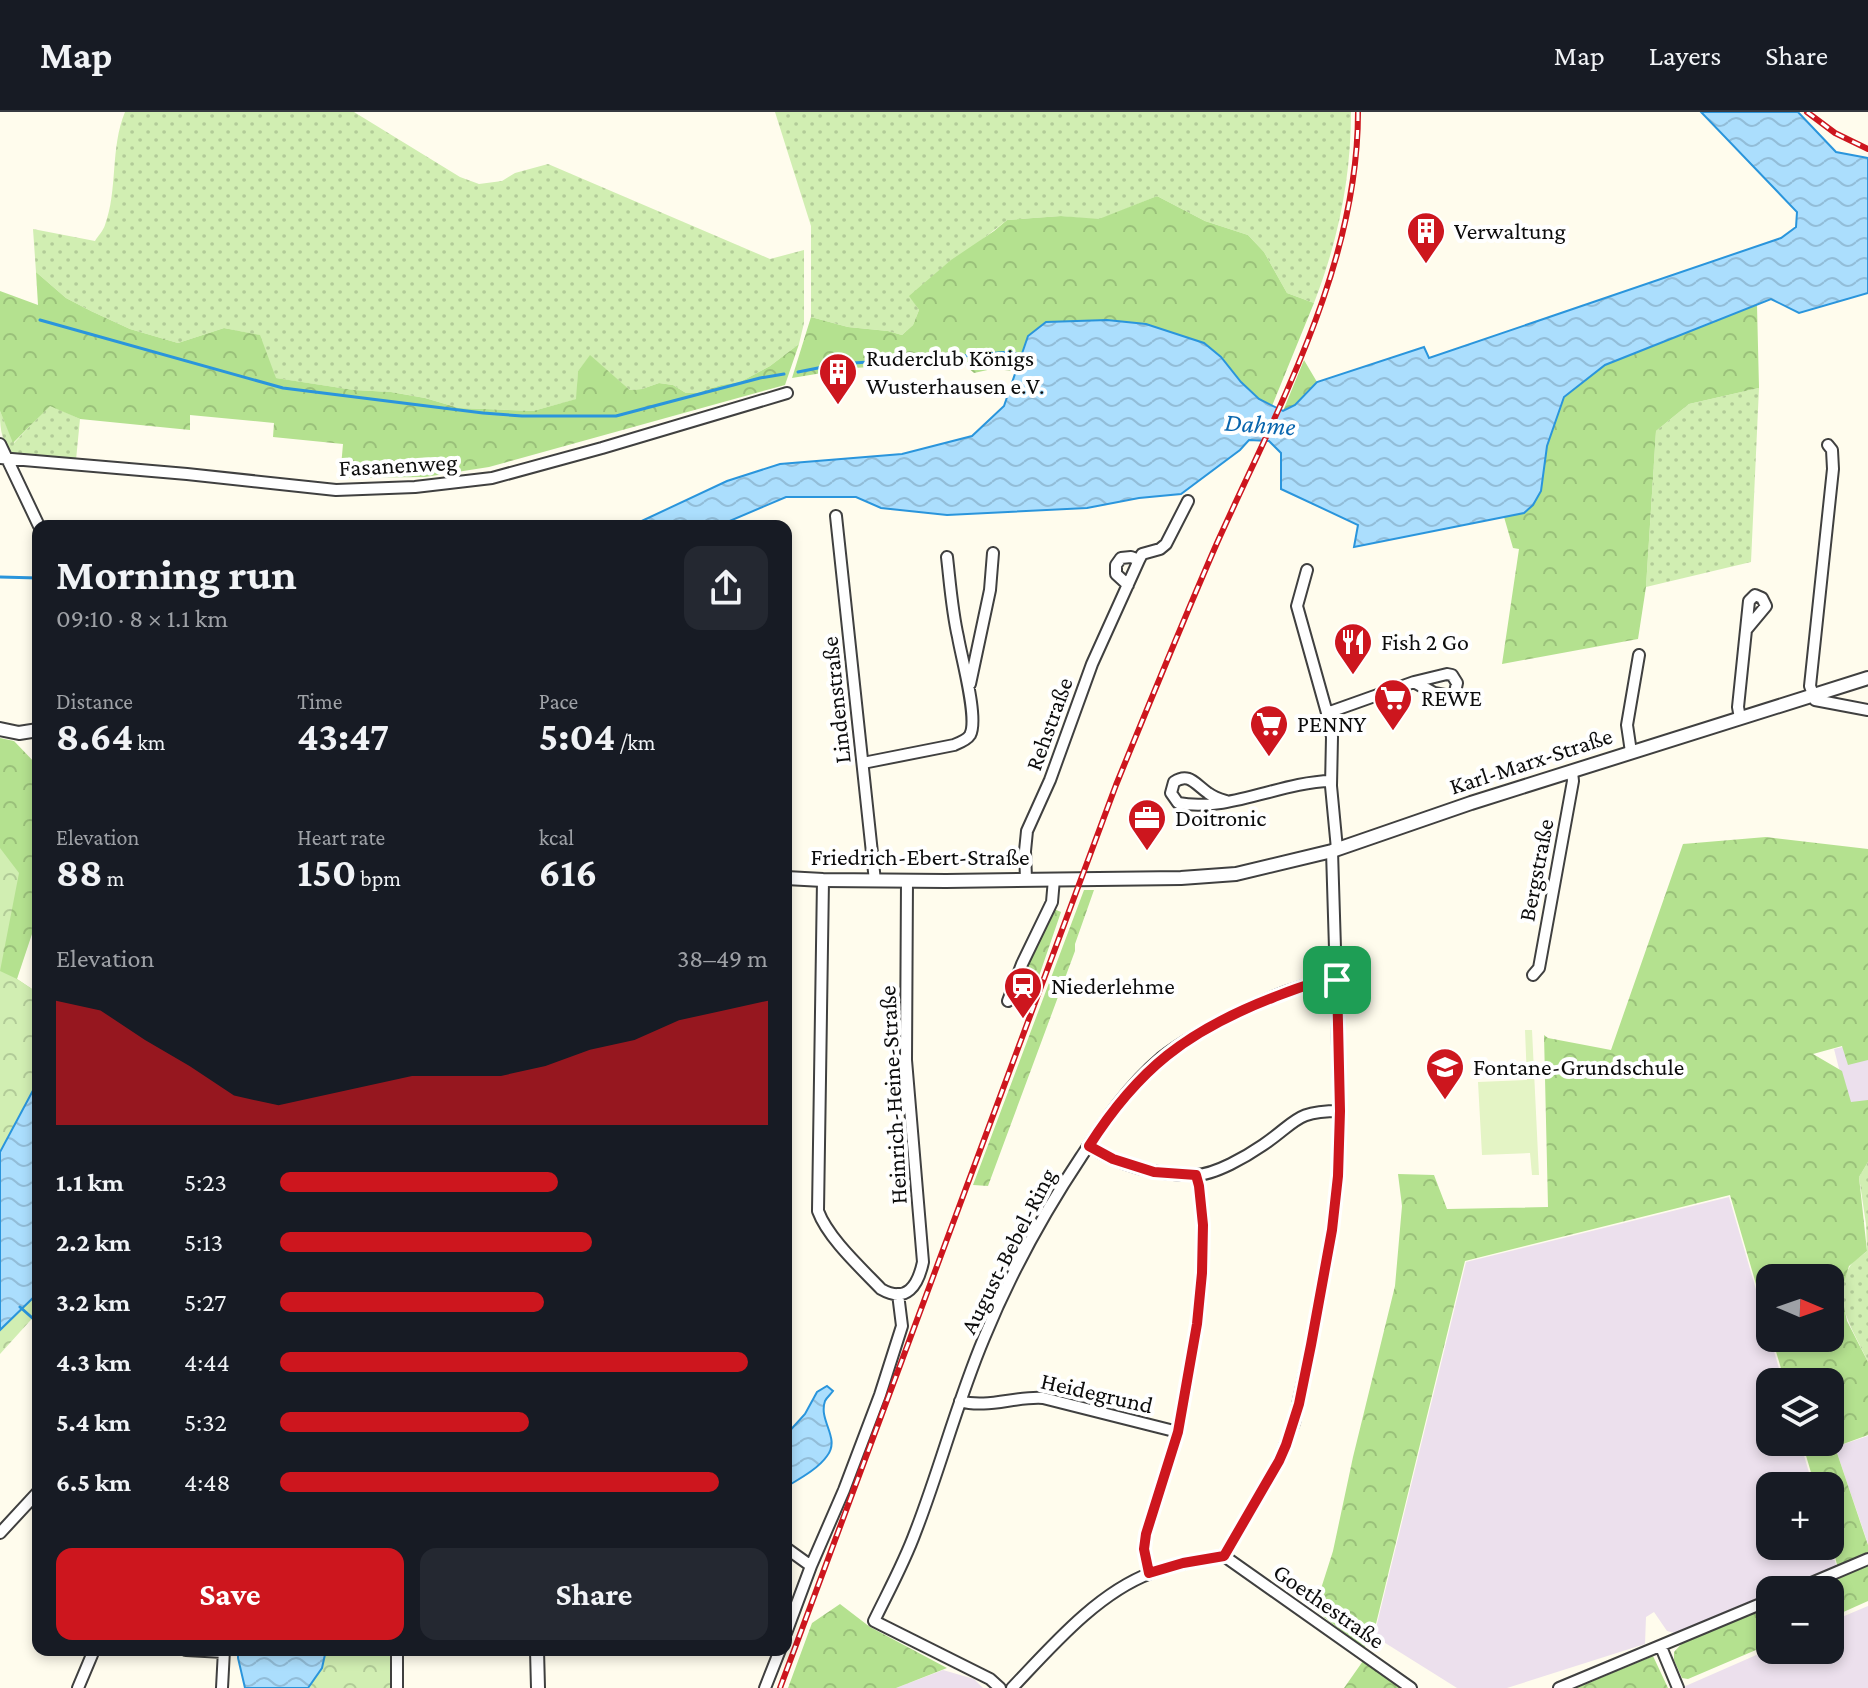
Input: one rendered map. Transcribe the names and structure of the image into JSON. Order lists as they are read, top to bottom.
{
  "streets": {
    "street": [
      "Fasanenweg",
      "Lindenstraße",
      "Rehstraße",
      "Karl-Marx-Straße",
      "Friedrich-Ebert-Straße",
      "Bergstraße",
      "Heinrich-Heine-Straße",
      "August-Bebel-Ring",
      "Heidegrund",
      "Goethestraße"
    ]
  },
  "crossings": [
    ["Lindenstraße", "Friedrich-Ebert-Straße"],
    ["Rehstraße", "Friedrich-Ebert-Straße"],
    ["Karl-Marx-Straße", "Friedrich-Ebert-Straße"],
    ["Karl-Marx-Straße", "Bergstraße"],
    ["Friedrich-Ebert-Straße", "Heinrich-Heine-Straße"],
    ["August-Bebel-Ring", "Heidegrund"]
  ],
  "water": ["Dahme"],
  "places": {
    "building": ["Verwaltung", "Ruderclub Königs Wusterhausen e.V."],
    "restaurant": ["Fish 2 Go"],
    "supermarket": ["REWE", "PENNY"],
    "office": ["Doitronic"],
    "station": ["Niederlehme"],
    "school or university": ["Fontane-Grundschule"]
  },
  "north": "right",
  "page": {
    "header": "Map",
    "nav": ["Map", "Layers", "Share"],
    "heading": ["Morning run", "09:10 · 8 × 1.1 km"],
    "stats": [
      ["Distance", "8.64 km"],
      ["Time", "43:47"],
      ["Pace", "5:04 /km"],
      ["Elevation", "88 m"],
      ["Heart rate", "150 bpm"],
      ["kcal", "616"]
    ],
    "chart": ["Elevation", "38–49 m"],
    "list": [
      {
        "name": "1.1 km",
        "note": "5:23"
      },
      {
        "name": "2.2 km",
        "note": "5:13"
      },
      {
        "name": "3.2 km",
        "note": "5:27"
      },
      {
        "name": "4.3 km",
        "note": "4:44"
      },
      {
        "name": "5.4 km",
        "note": "5:32"
      },
      {
        "name": "6.5 km",
        "note": "4:48"
      }
    ],
    "map_buttons": ["+", "−"],
    "buttons": ["Save", "Share"]
  }
}
